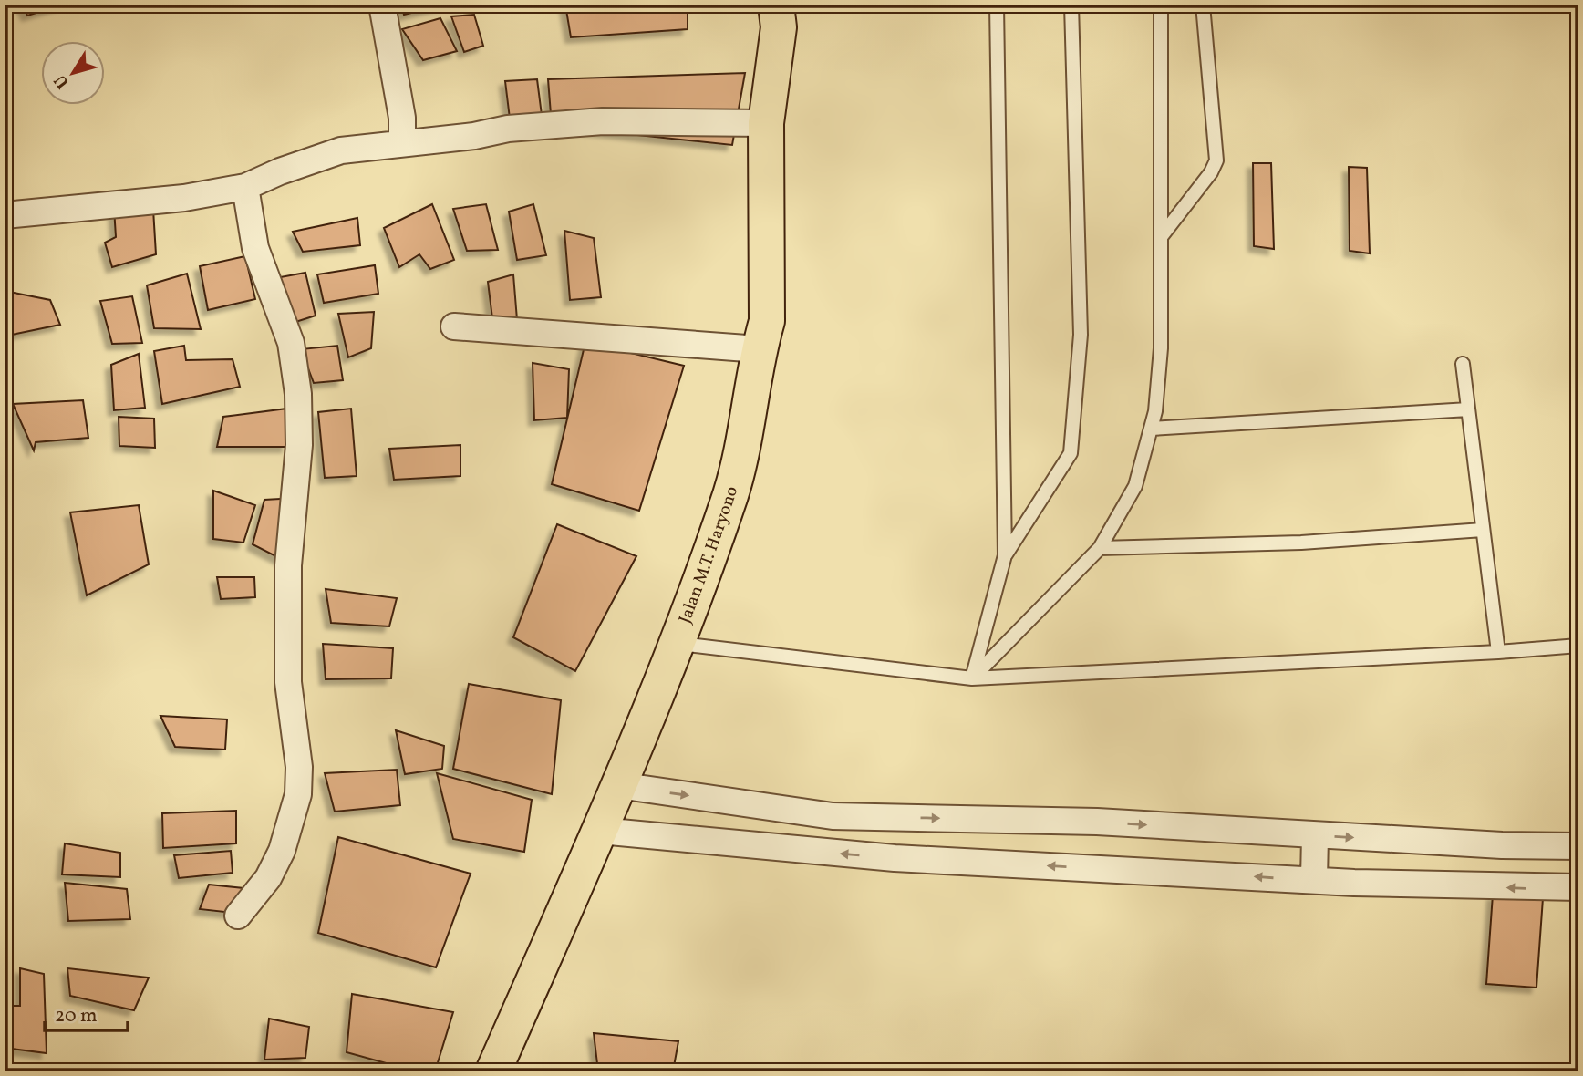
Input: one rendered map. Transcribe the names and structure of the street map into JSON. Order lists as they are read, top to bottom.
{
  "streets": {
    "highway": ["Jalan M.T. Haryono"]
  },
  "scale_bar": "20 m",
  "north": "bottom left"
}
